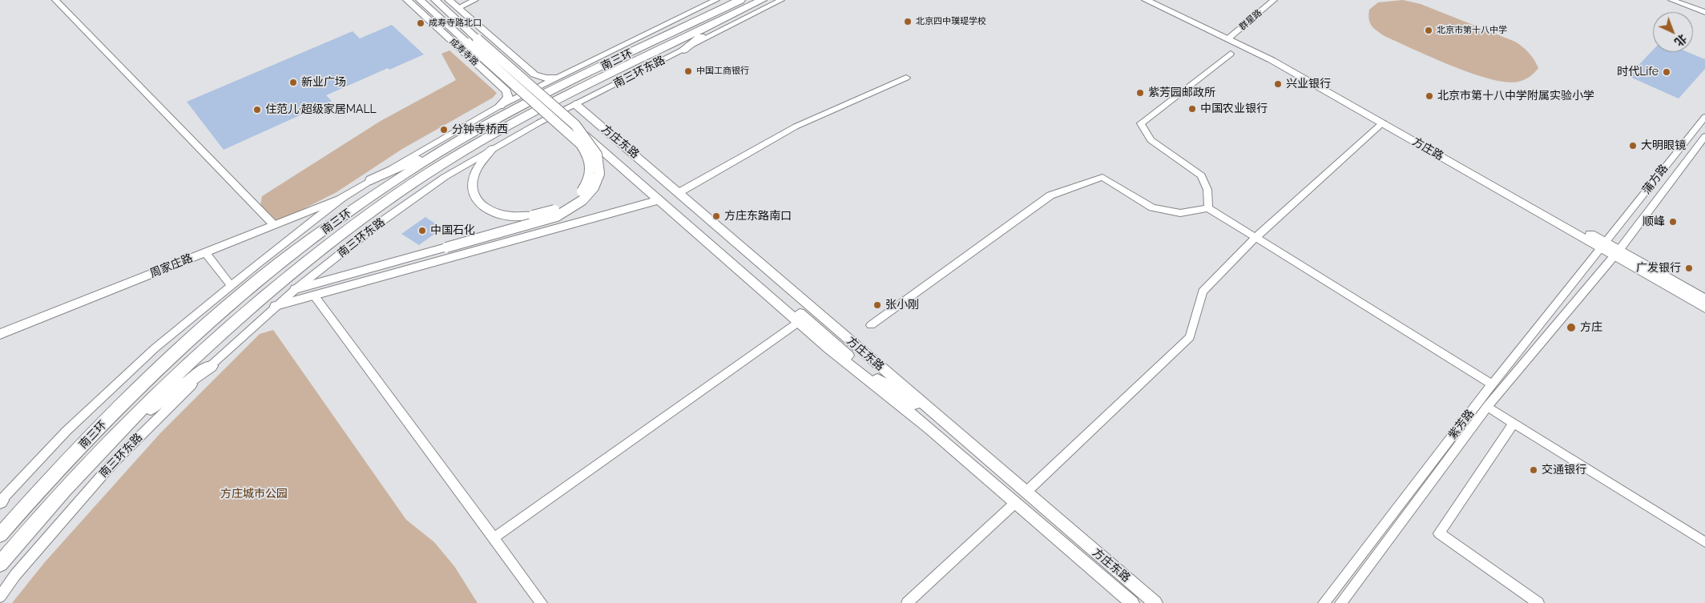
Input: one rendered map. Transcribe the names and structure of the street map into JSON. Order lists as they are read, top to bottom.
{
  "streets": {
    "highway": ["南三环"],
    "main road": [
      "成寿寺路",
      "方庄东路",
      "方庄路",
      "周家庄路"
    ],
    "street": [
      "群星路",
      "南三环东路",
      "蒲方路",
      "紫芳路"
    ]
  },
  "crossings": [
    ["群星路", "方庄路"],
    ["南三环东路", "方庄东路"],
    ["方庄路", "蒲方路"],
    ["方庄路", "紫芳路"],
    ["蒲方路", "紫芳路"]
  ],
  "parks": ["方庄城市公园"],
  "places": [
    "北京四中璞瑅学校",
    "成寿寺路北口",
    "北京市第十八中学",
    "中国工商银行",
    "时代Life",
    "新业广场",
    "兴业银行",
    "紫芳园邮政所",
    "北京市第十八中学附属实验小学",
    "中国农业银行",
    "住范儿·超级家居MALL",
    "分钟寺桥西",
    "大明眼镜",
    "方庄东路南口",
    "顺峰",
    "中国石化",
    "广发银行",
    "张小刚",
    "方庄",
    "交通银行"
  ],
  "north": "bottom right"
}
